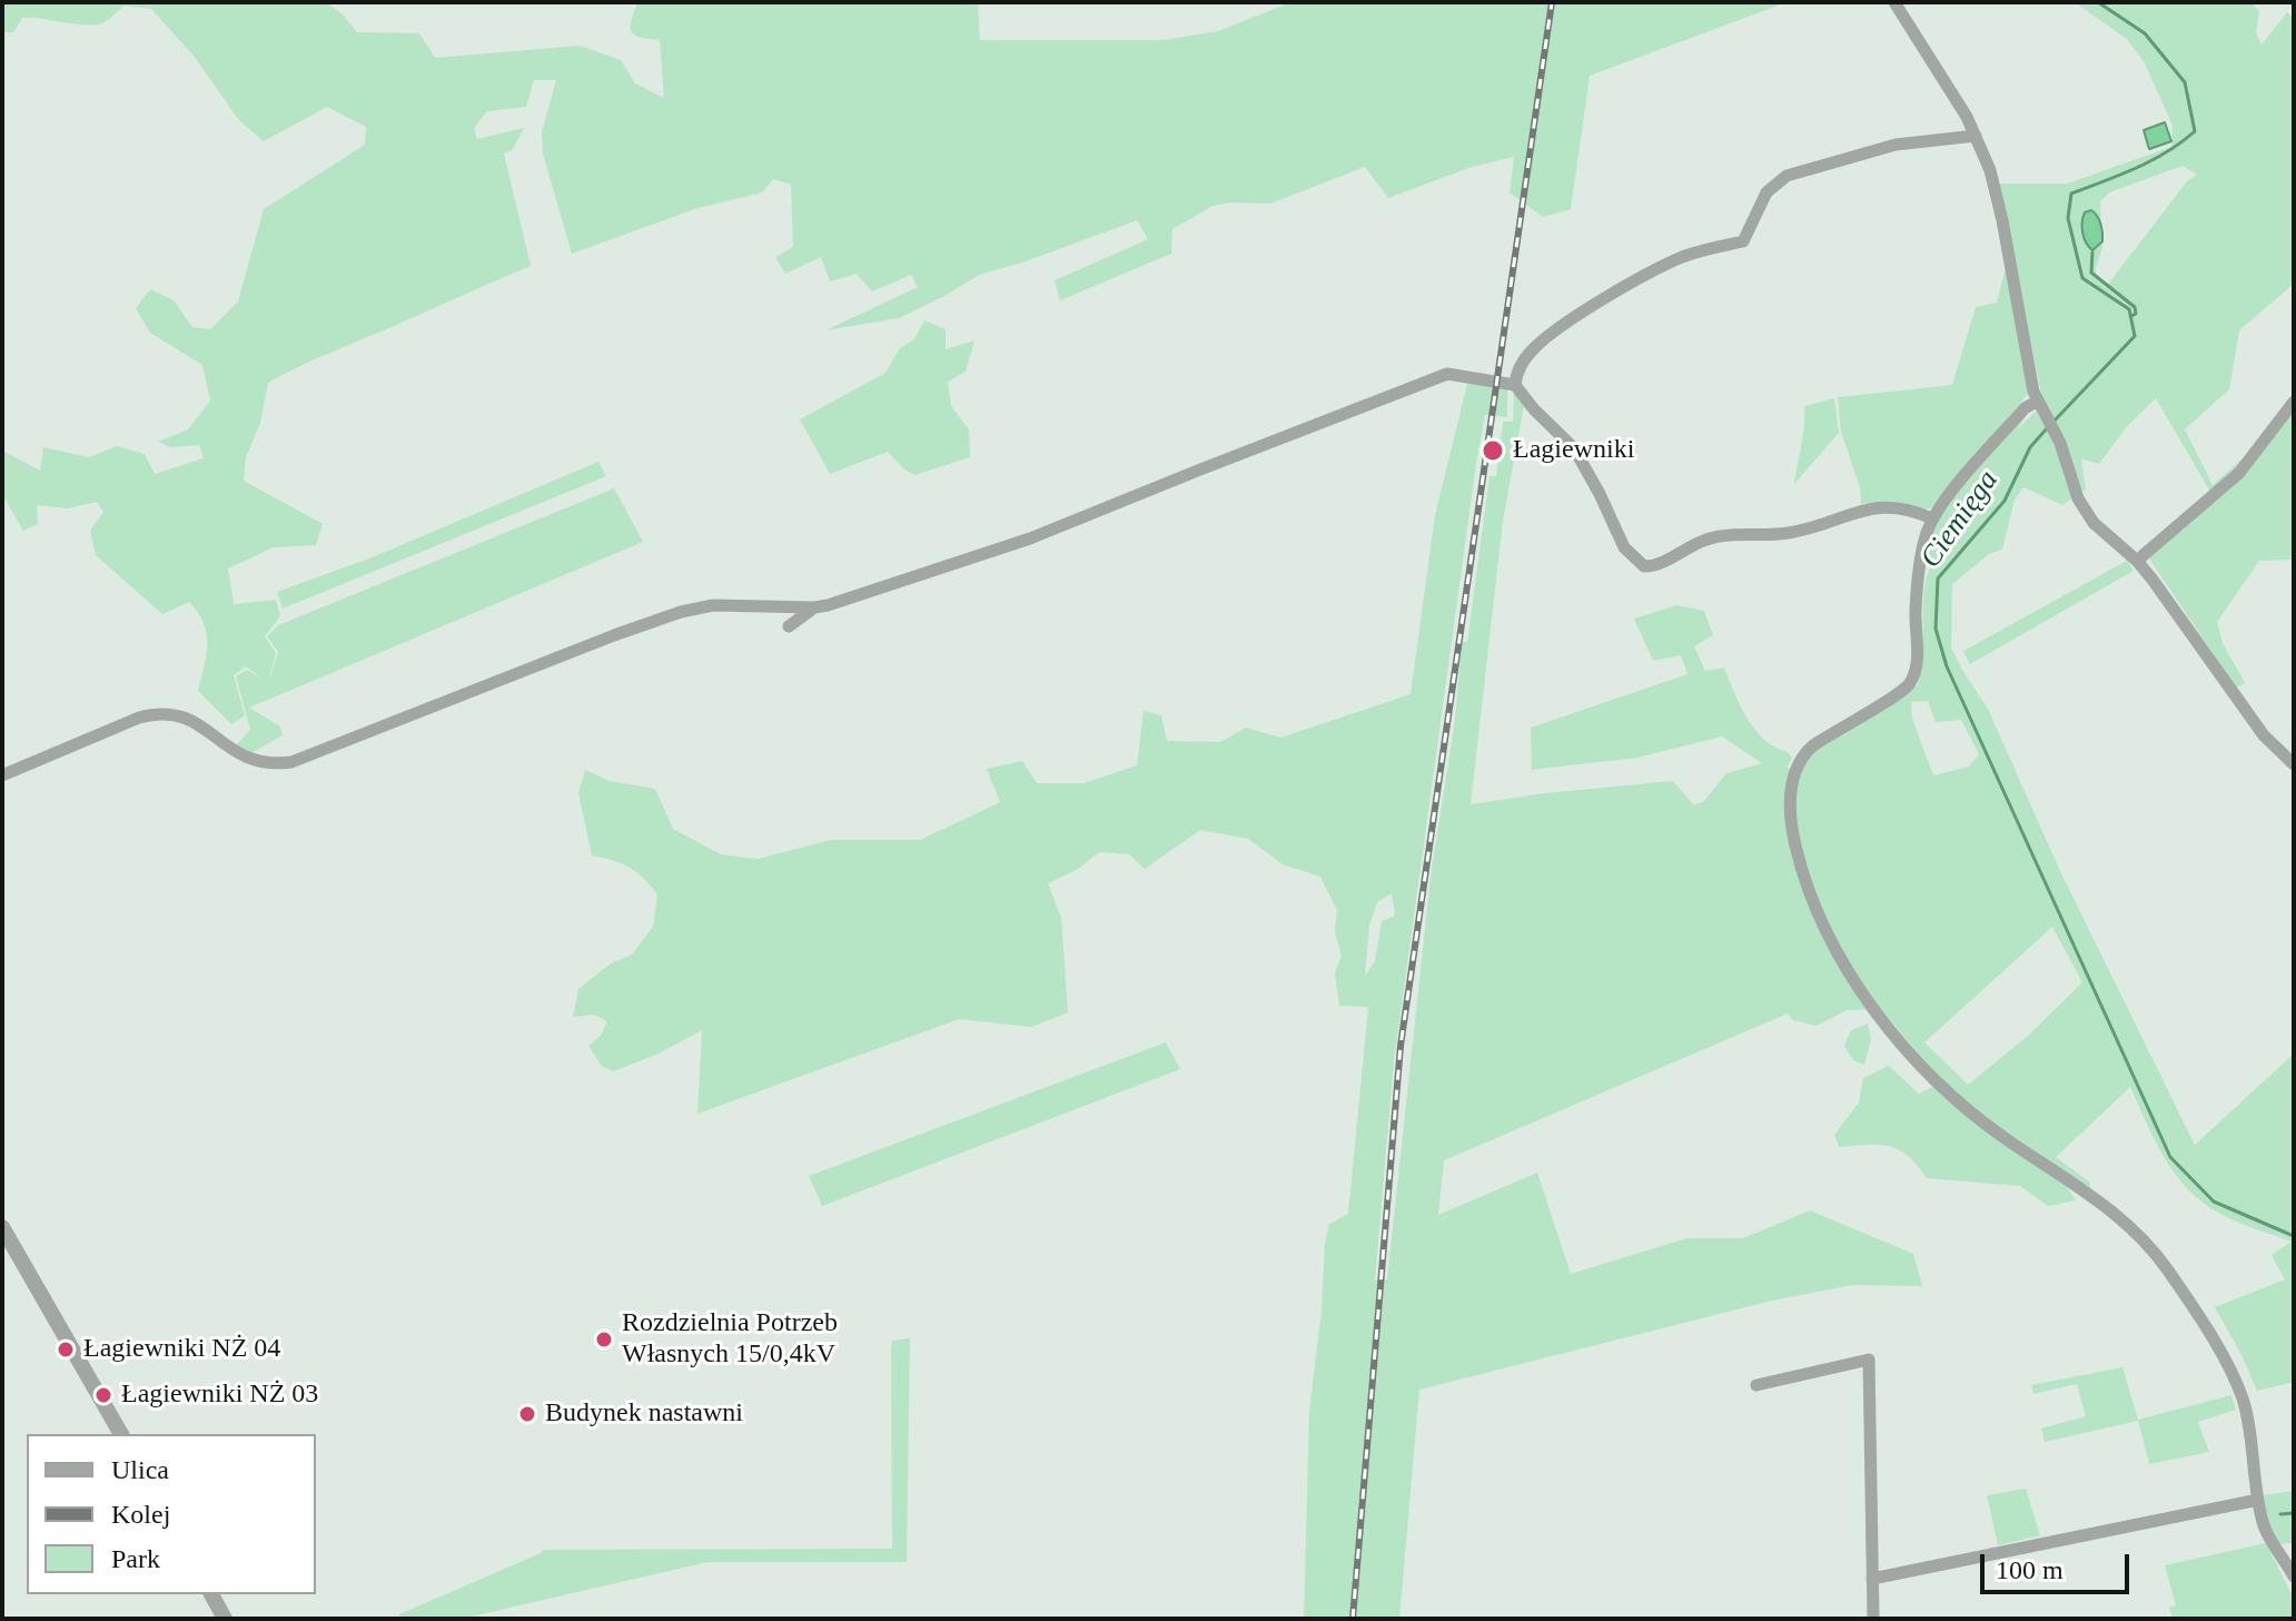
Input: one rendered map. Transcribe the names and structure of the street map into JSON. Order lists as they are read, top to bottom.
{
  "water": ["Ciemięga"],
  "places": [
    "Łagiewniki",
    "Rozdzielnia Potrzeb Własnych 15/0,4kV",
    "Łagiewniki NŻ 04",
    "Łagiewniki NŻ 03",
    "Budynek nastawni"
  ],
  "legend": ["Ulica", "Kolej", "Park"],
  "scale_bar": "100 m"
}
